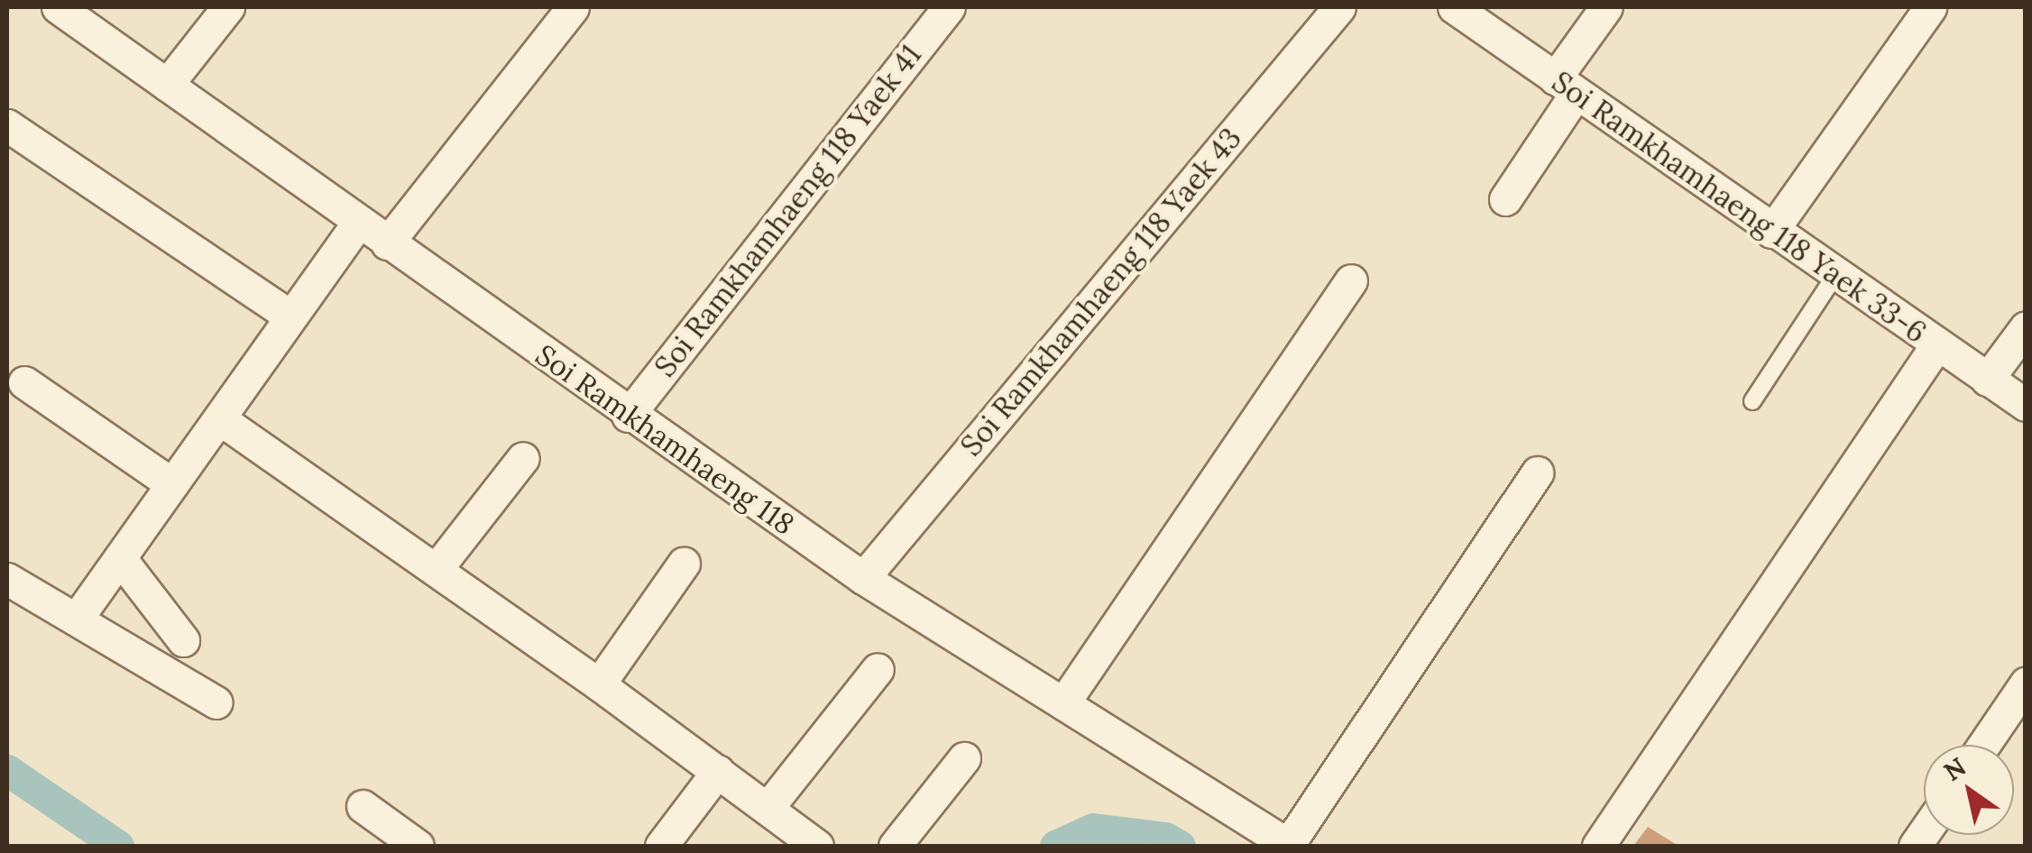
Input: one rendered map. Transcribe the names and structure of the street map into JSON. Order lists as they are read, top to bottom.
{
  "streets": {
    "street": [
      "Soi Ramkhamhaeng 118 Yaek 33-6",
      "Soi Ramkhamhaeng 118 Yaek 41",
      "Soi Ramkhamhaeng 118 Yaek 43",
      "Soi Ramkhamhaeng 118"
    ]
  },
  "crossings": [
    ["Soi Ramkhamhaeng 118 Yaek 41", "Soi Ramkhamhaeng 118"],
    ["Soi Ramkhamhaeng 118 Yaek 43", "Soi Ramkhamhaeng 118"]
  ],
  "north": "top left"
}
